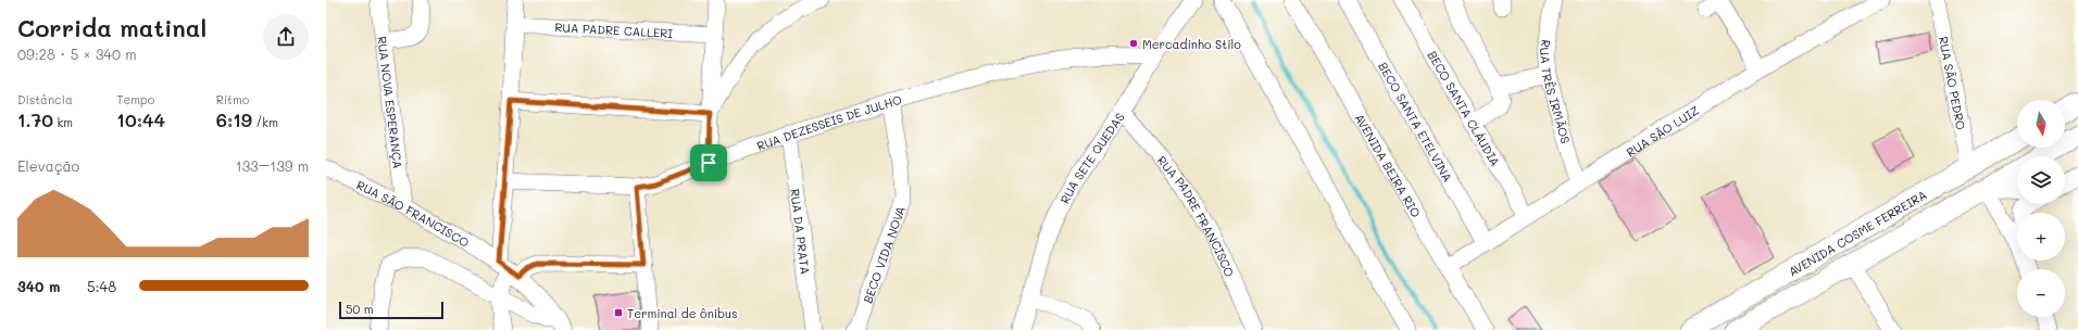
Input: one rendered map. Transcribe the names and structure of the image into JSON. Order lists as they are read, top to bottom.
{
  "streets": {
    "main road": ["AVENIDA COSME FERREIRA"],
    "street": [
      "RUA PADRE CALLERI",
      "RUA SÃO PEDRO",
      "RUA TRÊS IRMÃOS",
      "RUA NOVA ESPERANÇA",
      "BECO SANTA CLÁUDIA",
      "RUA DEZESSEIS DE JULHO",
      "BECO SANTA ETELVINA",
      "RUA SÃO LUIZ",
      "RUA SETE QUEDAS",
      "AVENIDA BEIRA RIO",
      "RUA SÃO FRANCISCO",
      "RUA PADRE FRANCISCO",
      "RUA DA PRATA",
      "BECO VIDA NOVA"
    ]
  },
  "crossings": [
    ["RUA SÃO PEDRO", "AVENIDA COSME FERREIRA"],
    ["RUA TRÊS IRMÃOS", "RUA SÃO LUIZ"],
    ["RUA NOVA ESPERANÇA", "RUA SÃO FRANCISCO"],
    ["BECO SANTA CLÁUDIA", "RUA SÃO LUIZ"],
    ["RUA DEZESSEIS DE JULHO", "RUA SETE QUEDAS"],
    ["RUA DEZESSEIS DE JULHO", "RUA DA PRATA"],
    ["RUA DEZESSEIS DE JULHO", "BECO VIDA NOVA"],
    ["BECO SANTA ETELVINA", "RUA SÃO LUIZ"],
    ["RUA SÃO LUIZ", "AVENIDA BEIRA RIO"],
    ["RUA SETE QUEDAS", "RUA PADRE FRANCISCO"]
  ],
  "places": {
    "other": ["Mercadinho Stilo"],
    "transit": ["Terminal de ônibus"]
  },
  "scale_bar": "50 m",
  "north": "bottom",
  "page": {
    "heading": ["Corrida matinal", "09:28 · 5 × 340 m"],
    "stats": [
      ["Distância", "1.70 km"],
      ["Tempo", "10:44"],
      ["Ritmo", "6:19 /km"]
    ],
    "map_buttons": ["+", "−"],
    "chart": ["Elevação", "133–139 m"],
    "list": [
      {
        "name": "340 m",
        "note": "5:48"
      }
    ],
    "scale": "50 m"
  }
}
